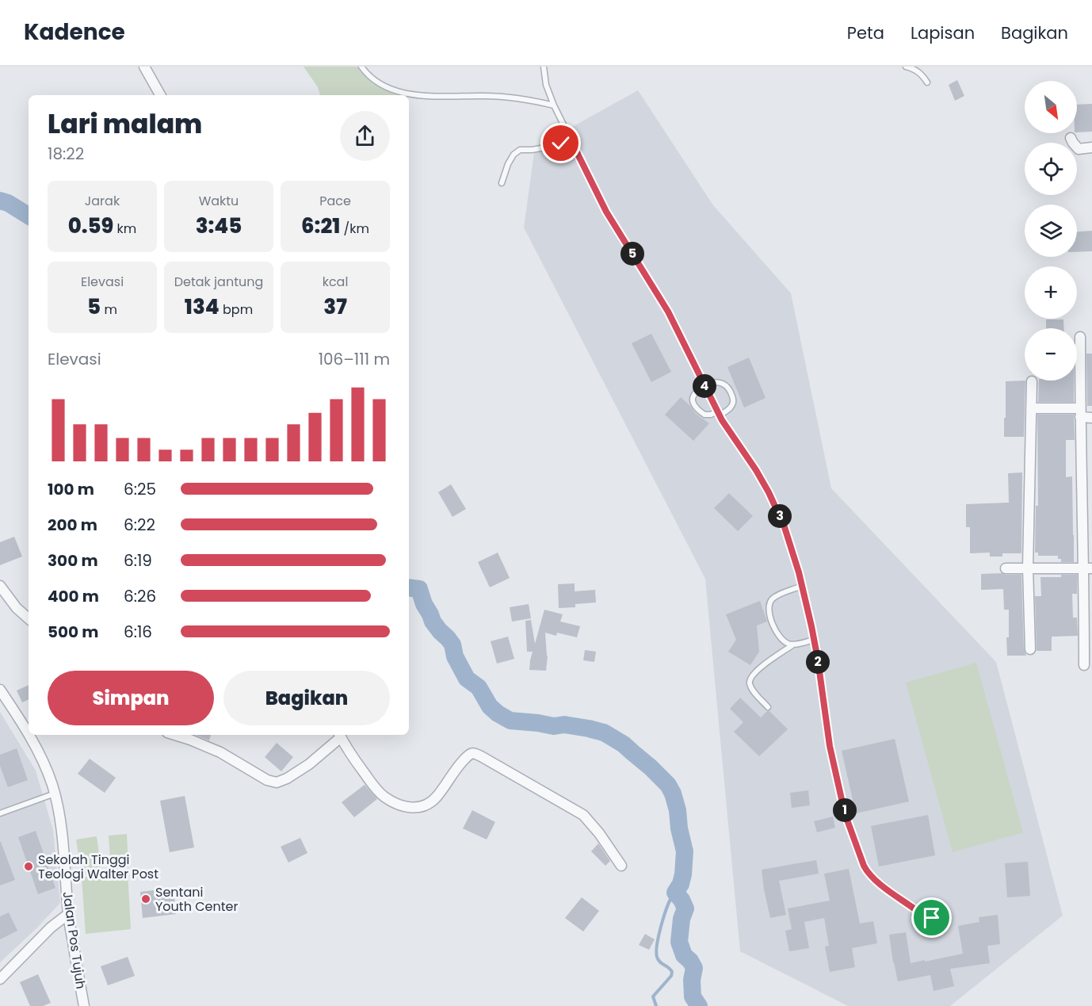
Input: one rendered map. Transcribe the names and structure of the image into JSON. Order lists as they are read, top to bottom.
{
  "streets": {
    "street": ["Jalan Pos Tujuh"]
  },
  "places": ["Sekolah Tinggi Teologi Walter Post", "Sentani Youth Center"],
  "north": "bottom right",
  "page": {
    "header": "Kadence",
    "nav": ["Peta", "Lapisan", "Bagikan"],
    "map_buttons": ["+", "−"],
    "heading": ["Lari malam", "18:22"],
    "stats": [
      ["Jarak", "0.59 km"],
      ["Waktu", "3:45"],
      ["Pace", "6:21 /km"],
      ["Elevasi", "5 m"],
      ["Detak jantung", "134 bpm"],
      ["kcal", "37"]
    ],
    "pins": [
      "5",
      "4",
      "3",
      "2",
      "1"
    ],
    "chart": ["Elevasi", "106–111 m"],
    "list": [
      {
        "name": "100 m",
        "note": "6:25"
      },
      {
        "name": "200 m",
        "note": "6:22"
      },
      {
        "name": "300 m",
        "note": "6:19"
      },
      {
        "name": "400 m",
        "note": "6:26"
      },
      {
        "name": "500 m",
        "note": "6:16"
      }
    ],
    "buttons": ["Simpan", "Bagikan"]
  }
}
